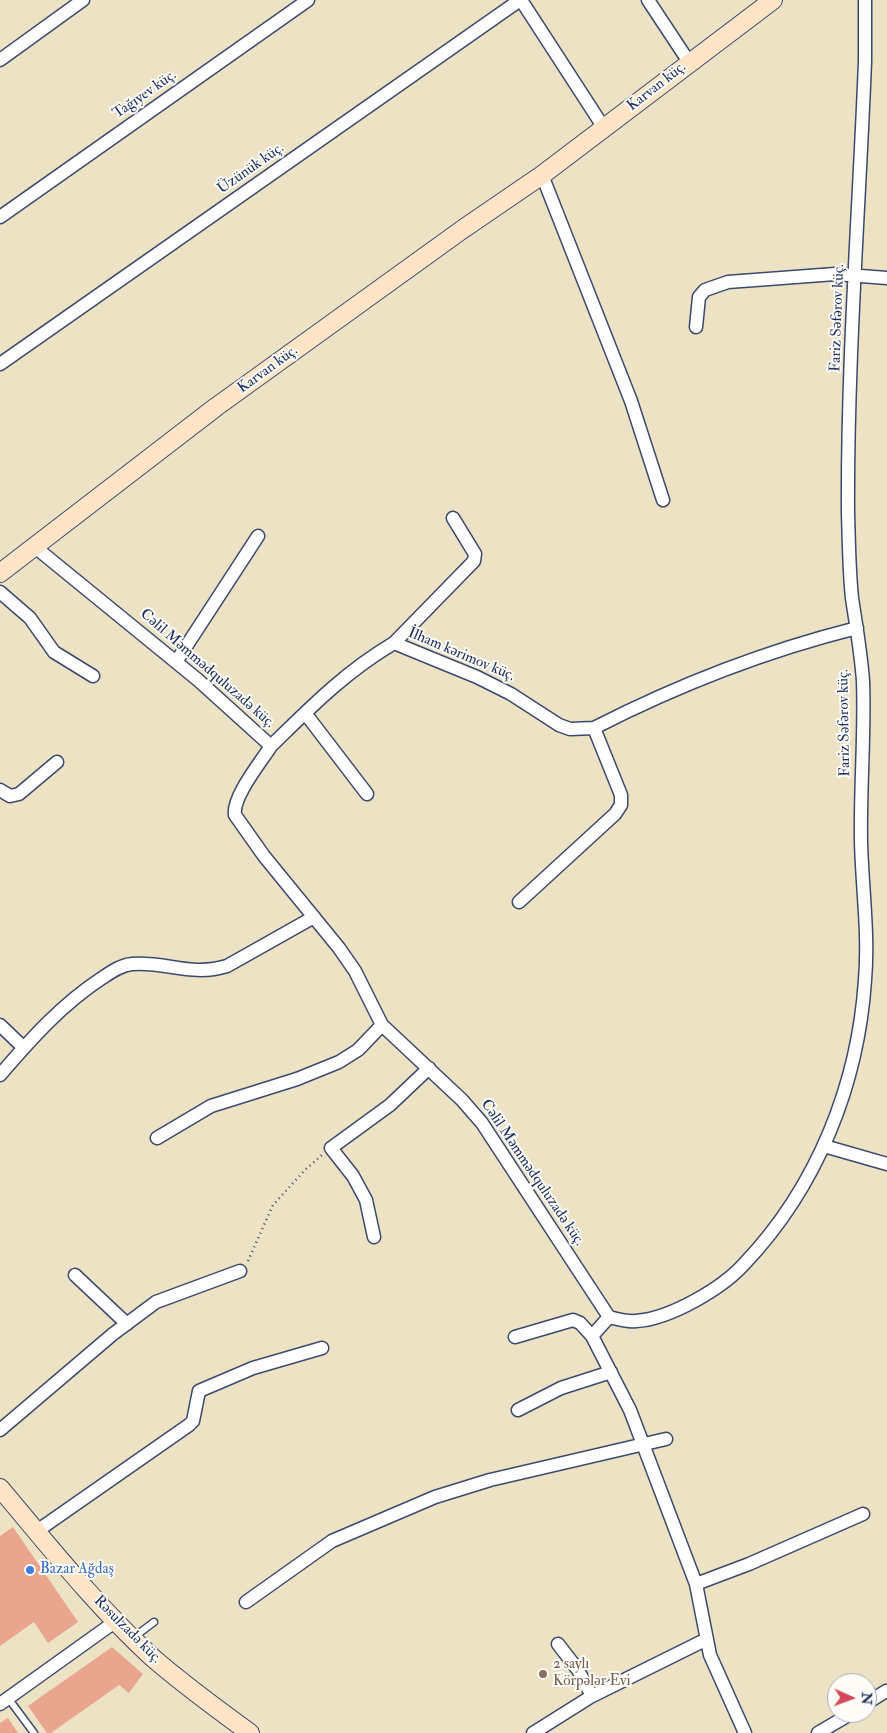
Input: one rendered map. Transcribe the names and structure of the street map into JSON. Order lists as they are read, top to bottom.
{
  "streets": {
    "street": [
      "Karvan küç.",
      "Tağıyev küç.",
      "Üzünük küç.",
      "Fariz Səfərov küç.",
      "İlham kərimov küç.",
      "Cəlil Məmmədquluzadə küç.",
      "Rəsulzadə küç."
    ]
  },
  "crossings": [
    ["Karvan küç.", "Cəlil Məmmədquluzadə küç."],
    ["Fariz Səfərov küç.", "İlham kərimov küç."],
    ["Fariz Səfərov küç.", "Cəlil Məmmədquluzadə küç."],
    ["İlham kərimov küç.", "Cəlil Məmmədquluzadə küç."]
  ],
  "places": ["Bazar Ağdaş", "2 saylı Körpələr Evi"],
  "north": "right"
}
